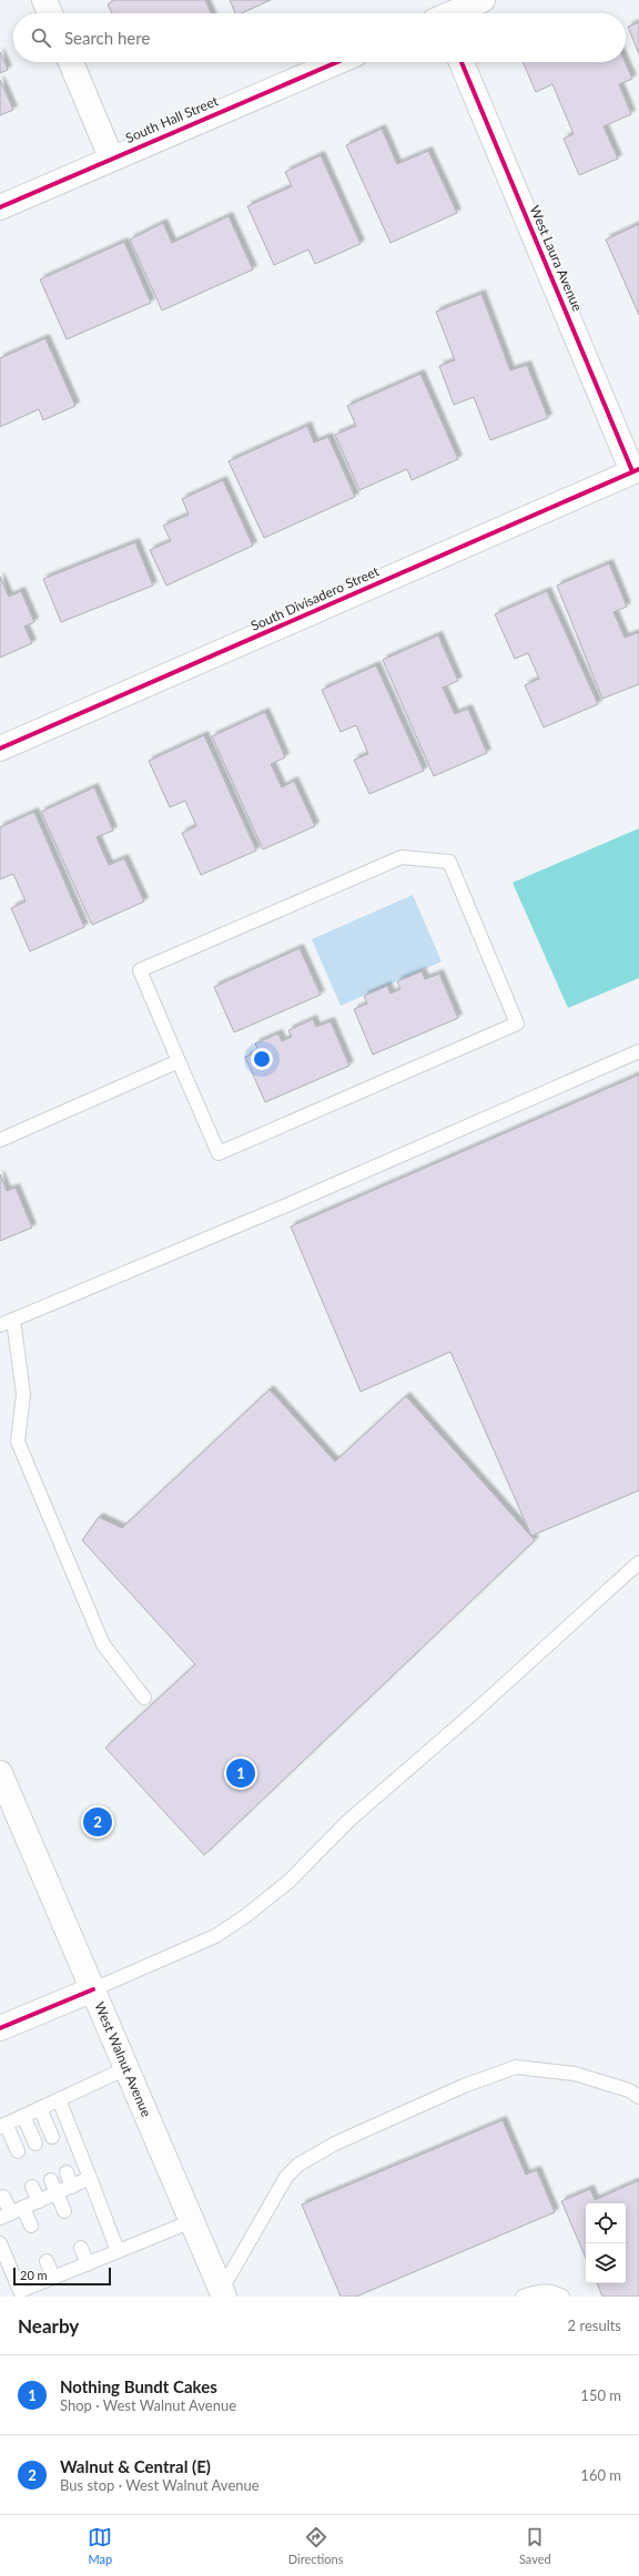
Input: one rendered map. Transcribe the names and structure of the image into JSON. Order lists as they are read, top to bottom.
{
  "streets": {
    "street": [
      "South Hall Street",
      "West Laura Avenue",
      "South Divisadero Street",
      "West Walnut Avenue"
    ]
  },
  "crossings": [
    ["West Laura Avenue", "South Divisadero Street"]
  ],
  "scale_bar": "20 m",
  "page": {
    "search": "Search here",
    "pins": ["1", "2"],
    "scale": "20 m",
    "heading": ["Nearby", "2 results"],
    "list": [
      {
        "mark": "1",
        "name": "Nothing Bundt Cakes",
        "note": "Shop · West Walnut Avenue",
        "value": "150 m"
      },
      {
        "mark": "2",
        "name": "Walnut & Central (E)",
        "note": "Bus stop · West Walnut Avenue",
        "value": "160 m"
      }
    ],
    "nav": ["Map", "Directions", "Saved"]
  }
}
